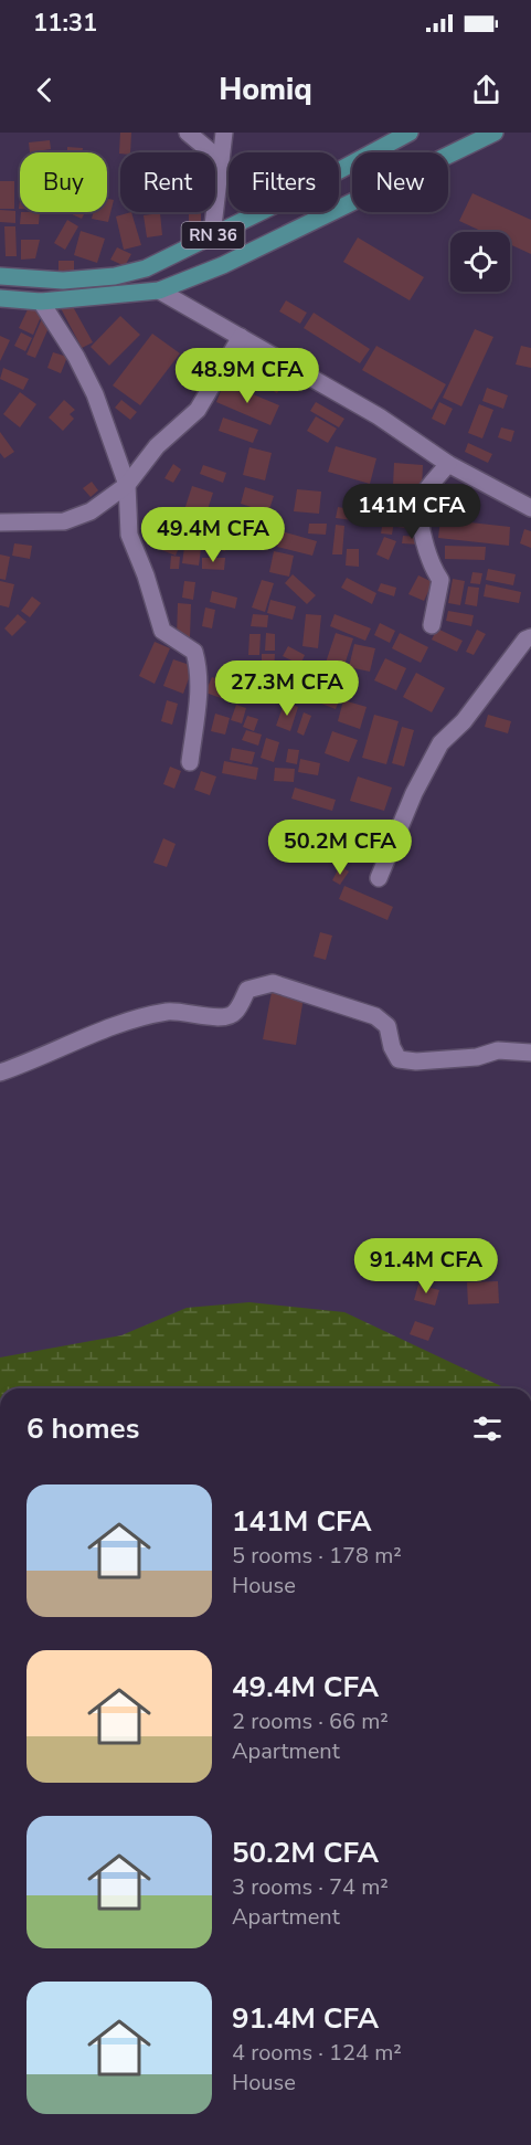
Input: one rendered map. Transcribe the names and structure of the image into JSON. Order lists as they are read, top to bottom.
{
  "streets": {
    "main road": ["RN 36"]
  },
  "page": {
    "status": "11:31",
    "header": "Homiq",
    "chip": [
      "Buy",
      "Rent",
      "Filters",
      "New"
    ],
    "price": [
      "48.9M CFA",
      "141M CFA",
      "49.4M CFA",
      "27.3M CFA",
      "50.2M CFA",
      "91.4M CFA"
    ],
    "heading": "6 homes",
    "list": [
      {
        "name": "141M CFA",
        "note": "5 rooms · 178 m² · House"
      },
      {
        "name": "49.4M CFA",
        "note": "2 rooms · 66 m² · Apartment"
      },
      {
        "name": "50.2M CFA",
        "note": "3 rooms · 74 m² · Apartment"
      },
      {
        "name": "91.4M CFA",
        "note": "4 rooms · 124 m² · House"
      }
    ]
  }
}
